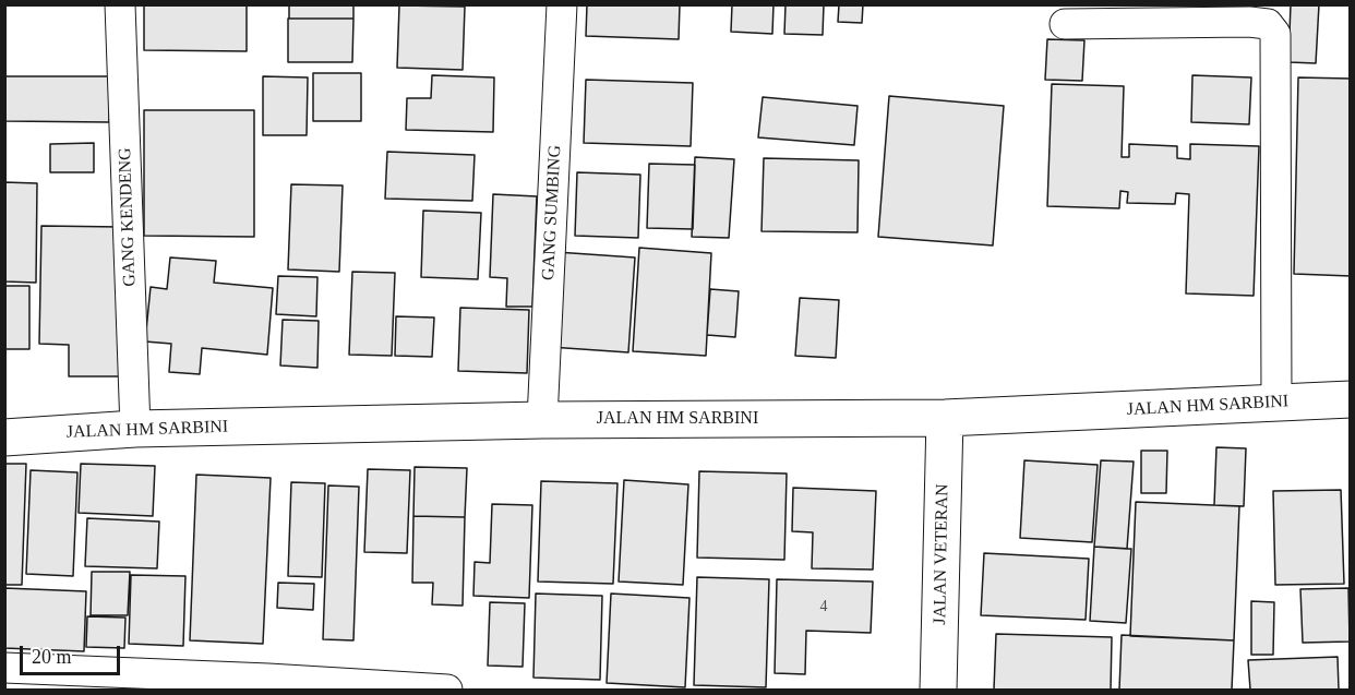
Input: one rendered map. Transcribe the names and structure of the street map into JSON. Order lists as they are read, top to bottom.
{
  "streets": {
    "main road": ["JALAN HM SARBINI", "JALAN VETERAN"],
    "street": ["GANG SUMBING", "GANG KENDENG"]
  },
  "crossings": [
    ["GANG SUMBING", "JALAN HM SARBINI"],
    ["GANG KENDENG", "JALAN HM SARBINI"],
    ["JALAN HM SARBINI", "JALAN VETERAN"]
  ],
  "house_numbers": ["4"],
  "scale_bar": "20 m"
}
